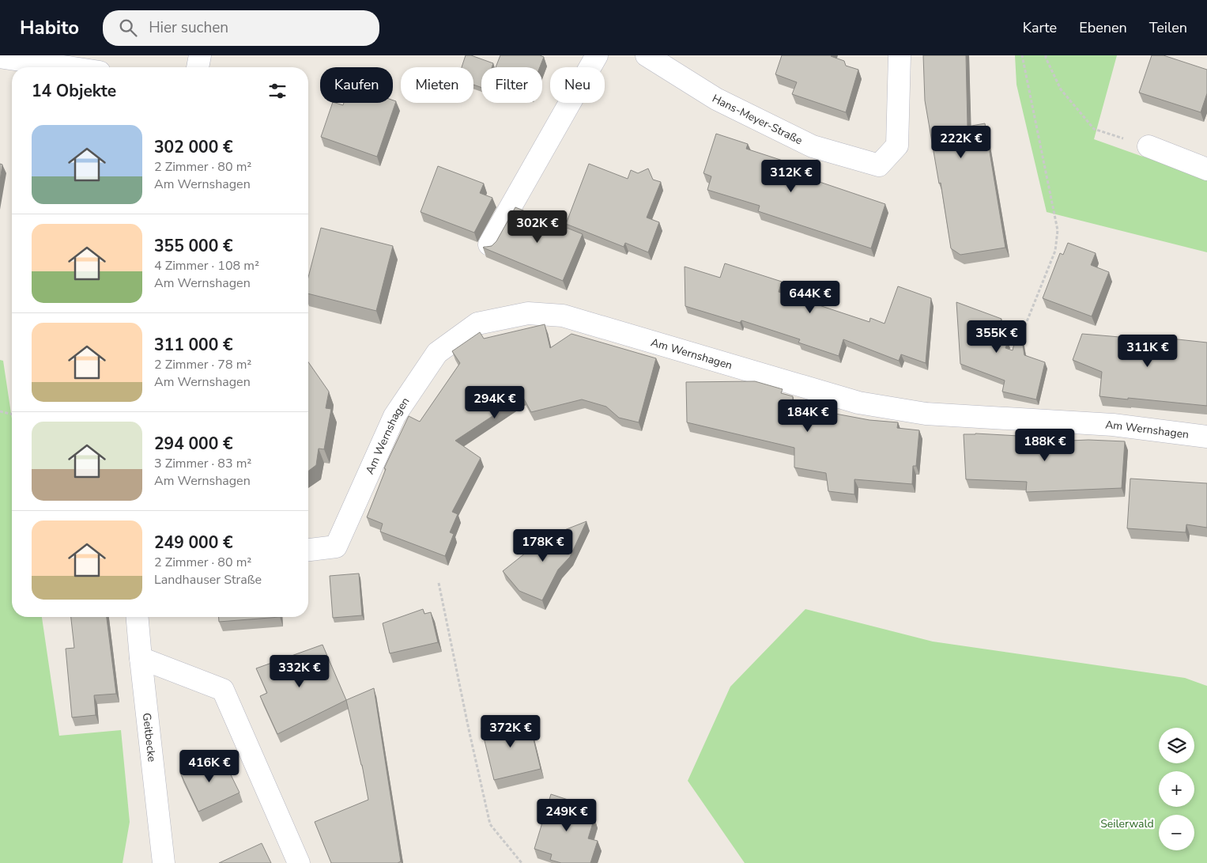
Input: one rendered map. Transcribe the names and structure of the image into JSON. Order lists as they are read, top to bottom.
{
  "streets": {
    "street": ["Hans-Meyer-Straße", "Am Wernshagen", "Geitbecke"]
  },
  "parks": ["Seilerwald"],
  "page": {
    "header": "Habito",
    "search": "Hier suchen",
    "nav": ["Karte", "Ebenen", "Teilen"],
    "chip": [
      "Kaufen",
      "Mieten",
      "Filter",
      "Neu"
    ],
    "heading": "14 Objekte",
    "list": [
      {
        "name": "302 000 €",
        "note": "2 Zimmer · 80 m² · Am Wernshagen"
      },
      {
        "name": "355 000 €",
        "note": "4 Zimmer · 108 m² · Am Wernshagen"
      },
      {
        "name": "311 000 €",
        "note": "2 Zimmer · 78 m² · Am Wernshagen"
      },
      {
        "name": "294 000 €",
        "note": "3 Zimmer · 83 m² · Am Wernshagen"
      },
      {
        "name": "249 000 €",
        "note": "2 Zimmer · 80 m² · Landhauser Straße"
      }
    ],
    "price": [
      "222K €",
      "312K €",
      "302K €",
      "644K €",
      "355K €",
      "311K €",
      "294K €",
      "184K €",
      "188K €",
      "178K €",
      "332K €",
      "372K €",
      "416K €",
      "249K €"
    ],
    "map_buttons": ["+", "−"]
  }
}
